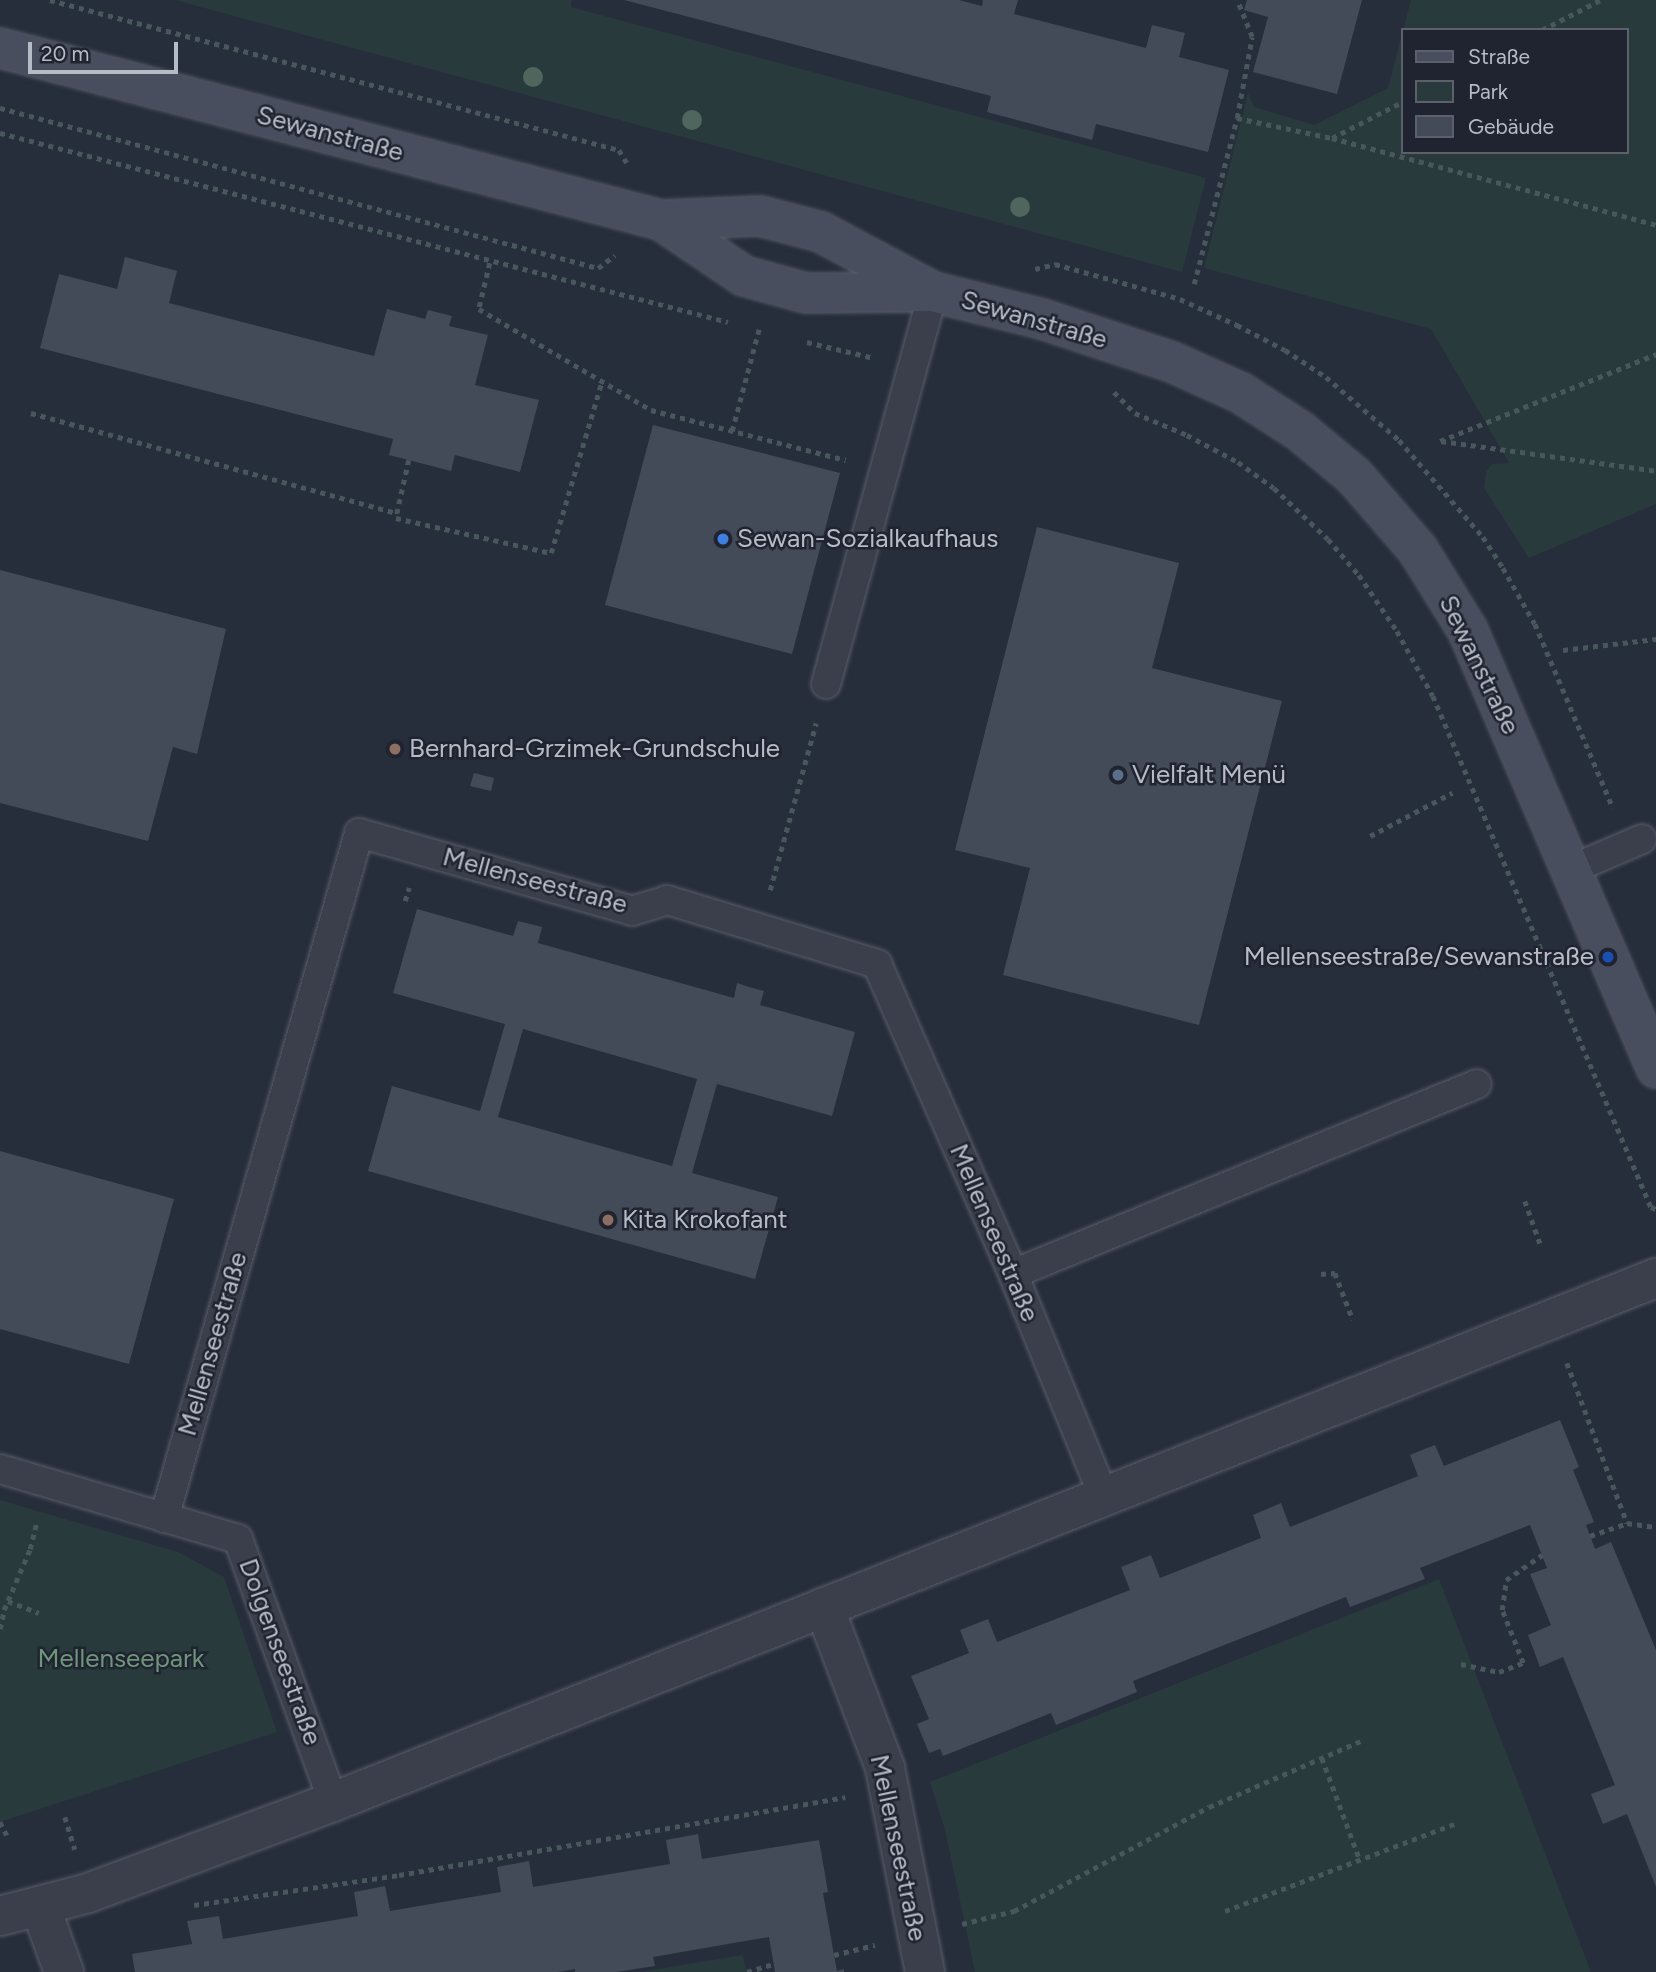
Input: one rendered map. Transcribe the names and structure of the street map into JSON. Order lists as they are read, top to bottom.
{
  "streets": {
    "street": ["Sewanstraße", "Mellenseestraße"],
    "lane": ["Dolgenseestraße"]
  },
  "crossings": [
    ["Mellenseestraße", "Dolgenseestraße"]
  ],
  "parks": ["Mellenseepark"],
  "places": [
    "Sewan-Sozialkaufhaus",
    "Bernhard-Grzimek-Grundschule",
    "Vielfalt Menü",
    "Mellenseestraße/Sewanstraße",
    "Kita Krokofant"
  ],
  "legend": ["Straße", "Park", "Gebäude"],
  "scale_bar": "20 m"
}
